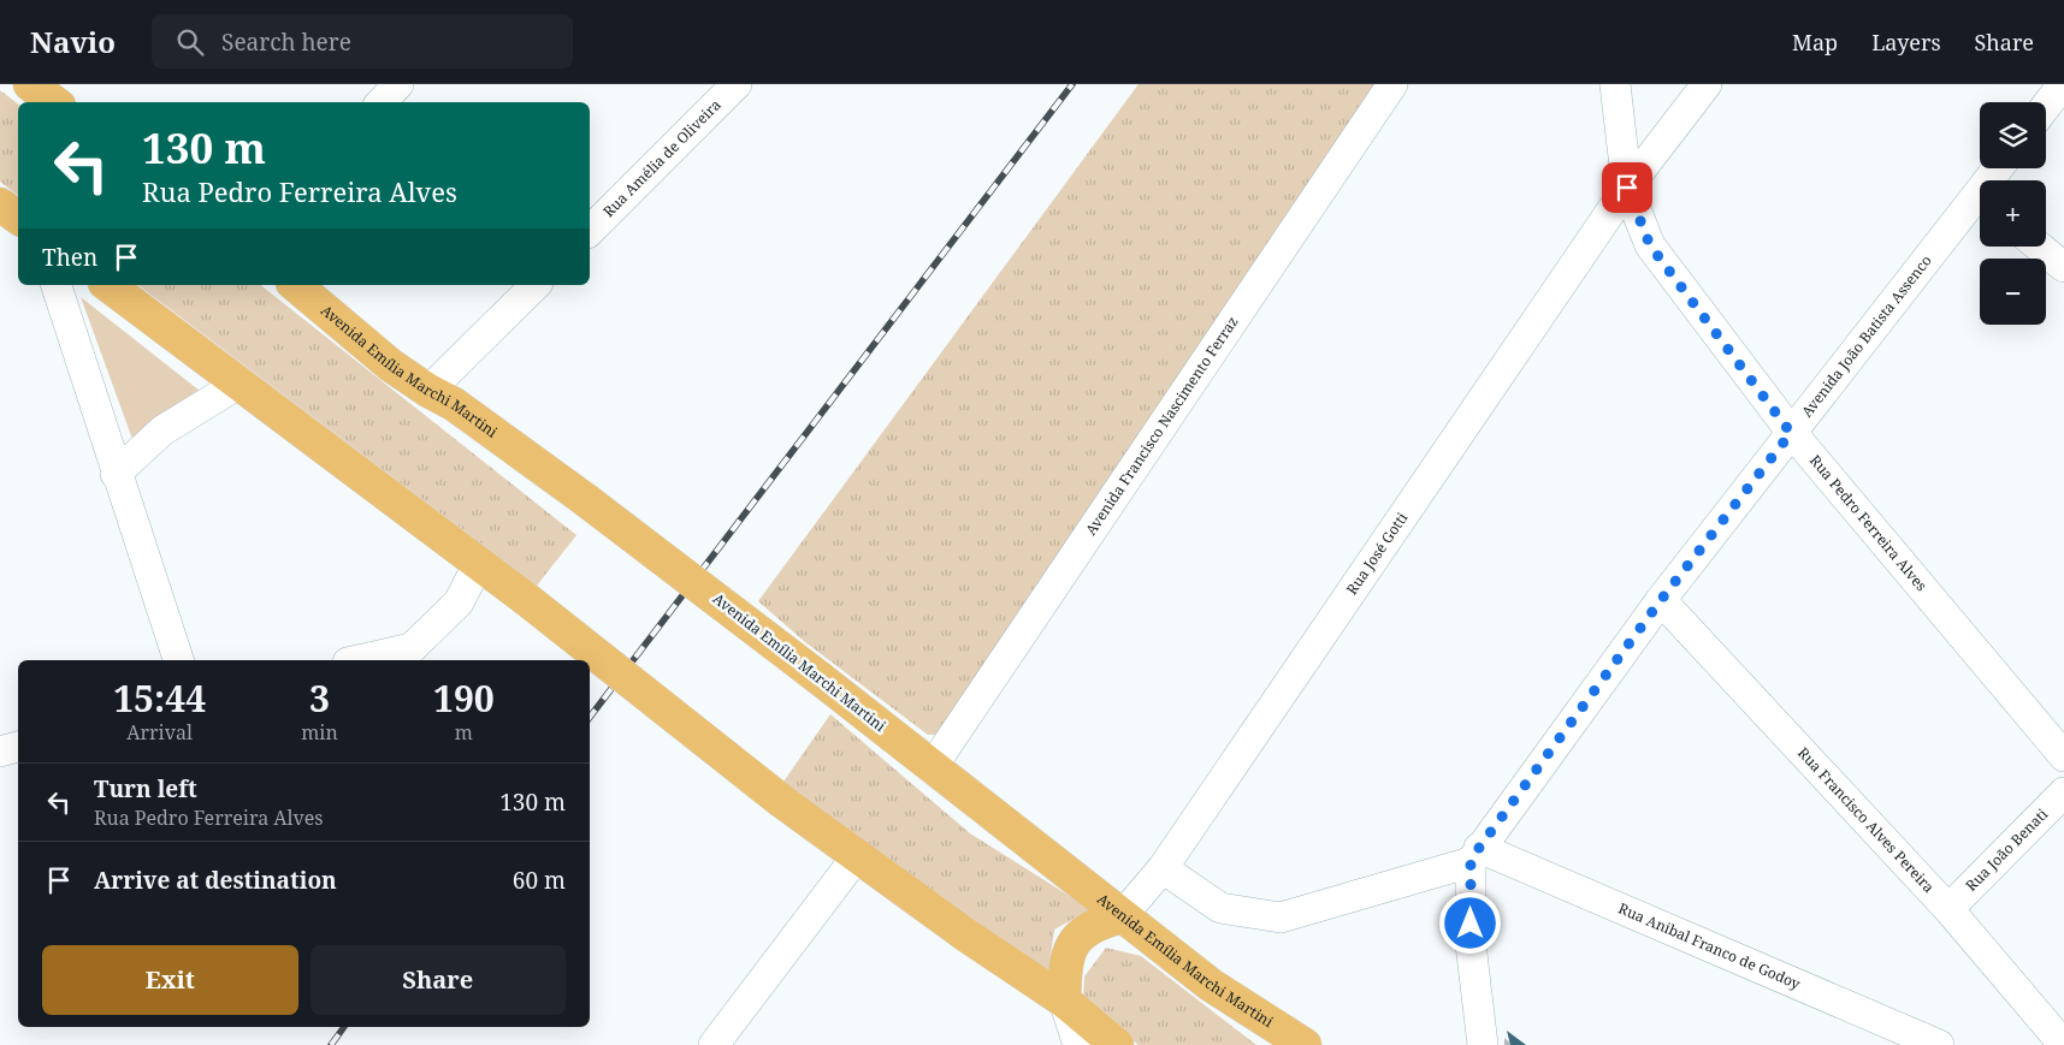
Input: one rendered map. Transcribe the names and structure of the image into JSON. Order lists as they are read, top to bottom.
{
  "streets": {
    "main road": ["Avenida Emília Marchi Martini"],
    "street": [
      "Rua Amélia de Oliveira",
      "Avenida João Batista Assenco",
      "Avenida Francisco Nascimento Ferraz",
      "Rua Pedro Ferreira Alves",
      "Rua José Gotti",
      "Rua Francisco Alves Pereira",
      "Rua João Benati",
      "Rua Anibal Franco de Godoy"
    ]
  },
  "crossings": [
    ["Avenida João Batista Assenco", "Rua Pedro Ferreira Alves"],
    ["Avenida João Batista Assenco", "Rua Francisco Alves Pereira"],
    ["Avenida João Batista Assenco", "Rua Anibal Franco de Godoy"],
    ["Avenida Emília Marchi Martini", "Avenida Francisco Nascimento Ferraz"],
    ["Avenida Emília Marchi Martini", "Rua José Gotti"],
    ["Rua Pedro Ferreira Alves", "Rua José Gotti"],
    ["Rua Francisco Alves Pereira", "Rua João Benati"]
  ],
  "page": {
    "header": "Navio",
    "search": "Search here",
    "nav": ["Map", "Layers", "Share"],
    "map_buttons": ["+", "−"],
    "turn": ["130 m", "Rua Pedro Ferreira Alves"],
    "then": "Then",
    "eta": [
      "15:44",
      "Arrival",
      "3",
      "min",
      "190",
      "m"
    ],
    "list": [
      {
        "name": "Turn left",
        "note": "Rua Pedro Ferreira Alves",
        "value": "130 m"
      },
      {
        "name": "Arrive at destination",
        "value": "60 m"
      }
    ],
    "buttons": ["Exit", "Share"]
  }
}
